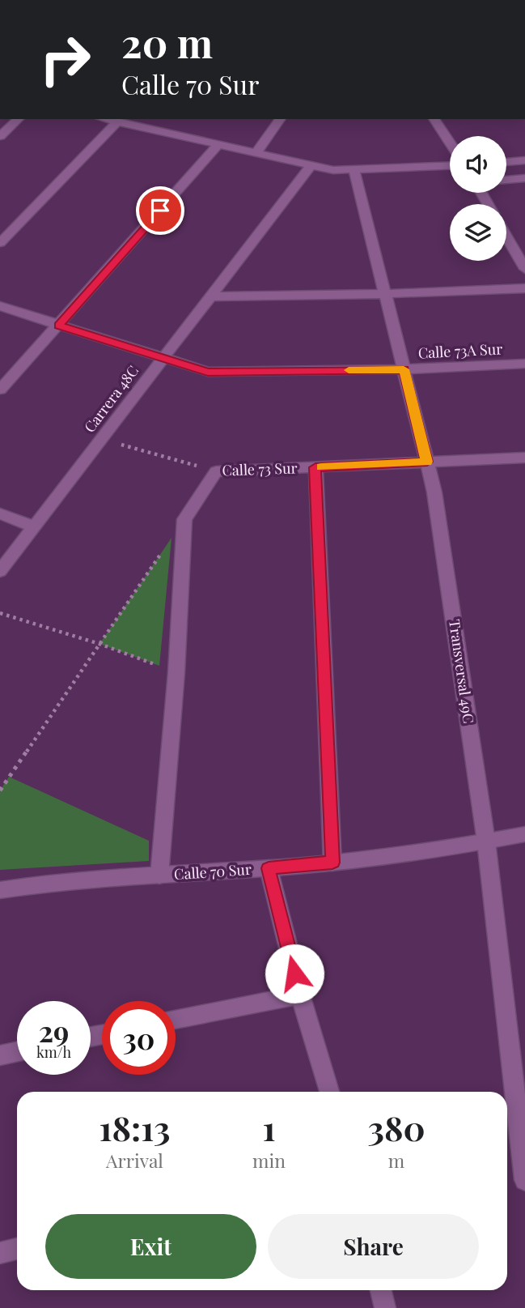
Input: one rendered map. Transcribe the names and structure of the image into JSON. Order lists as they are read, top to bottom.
{
  "streets": {
    "street": [
      "Calle 73A Sur",
      "Carrera 48C",
      "Calle 73 Sur",
      "Transversal 49C",
      "Calle 70 Sur"
    ]
  },
  "crossings": [
    ["Calle 73A Sur", "Carrera 48C"],
    ["Calle 73A Sur", "Transversal 49C"],
    ["Carrera 48C", "Calle 73 Sur"],
    ["Calle 73 Sur", "Transversal 49C"],
    ["Transversal 49C", "Calle 70 Sur"]
  ],
  "page": {
    "turn": ["20 m", "Calle 70 Sur"],
    "speed": "29 km/h",
    "limit": "30",
    "eta": [
      "18:13",
      "Arrival",
      "1",
      "min",
      "380",
      "m"
    ],
    "buttons": ["Exit", "Share"]
  }
}
